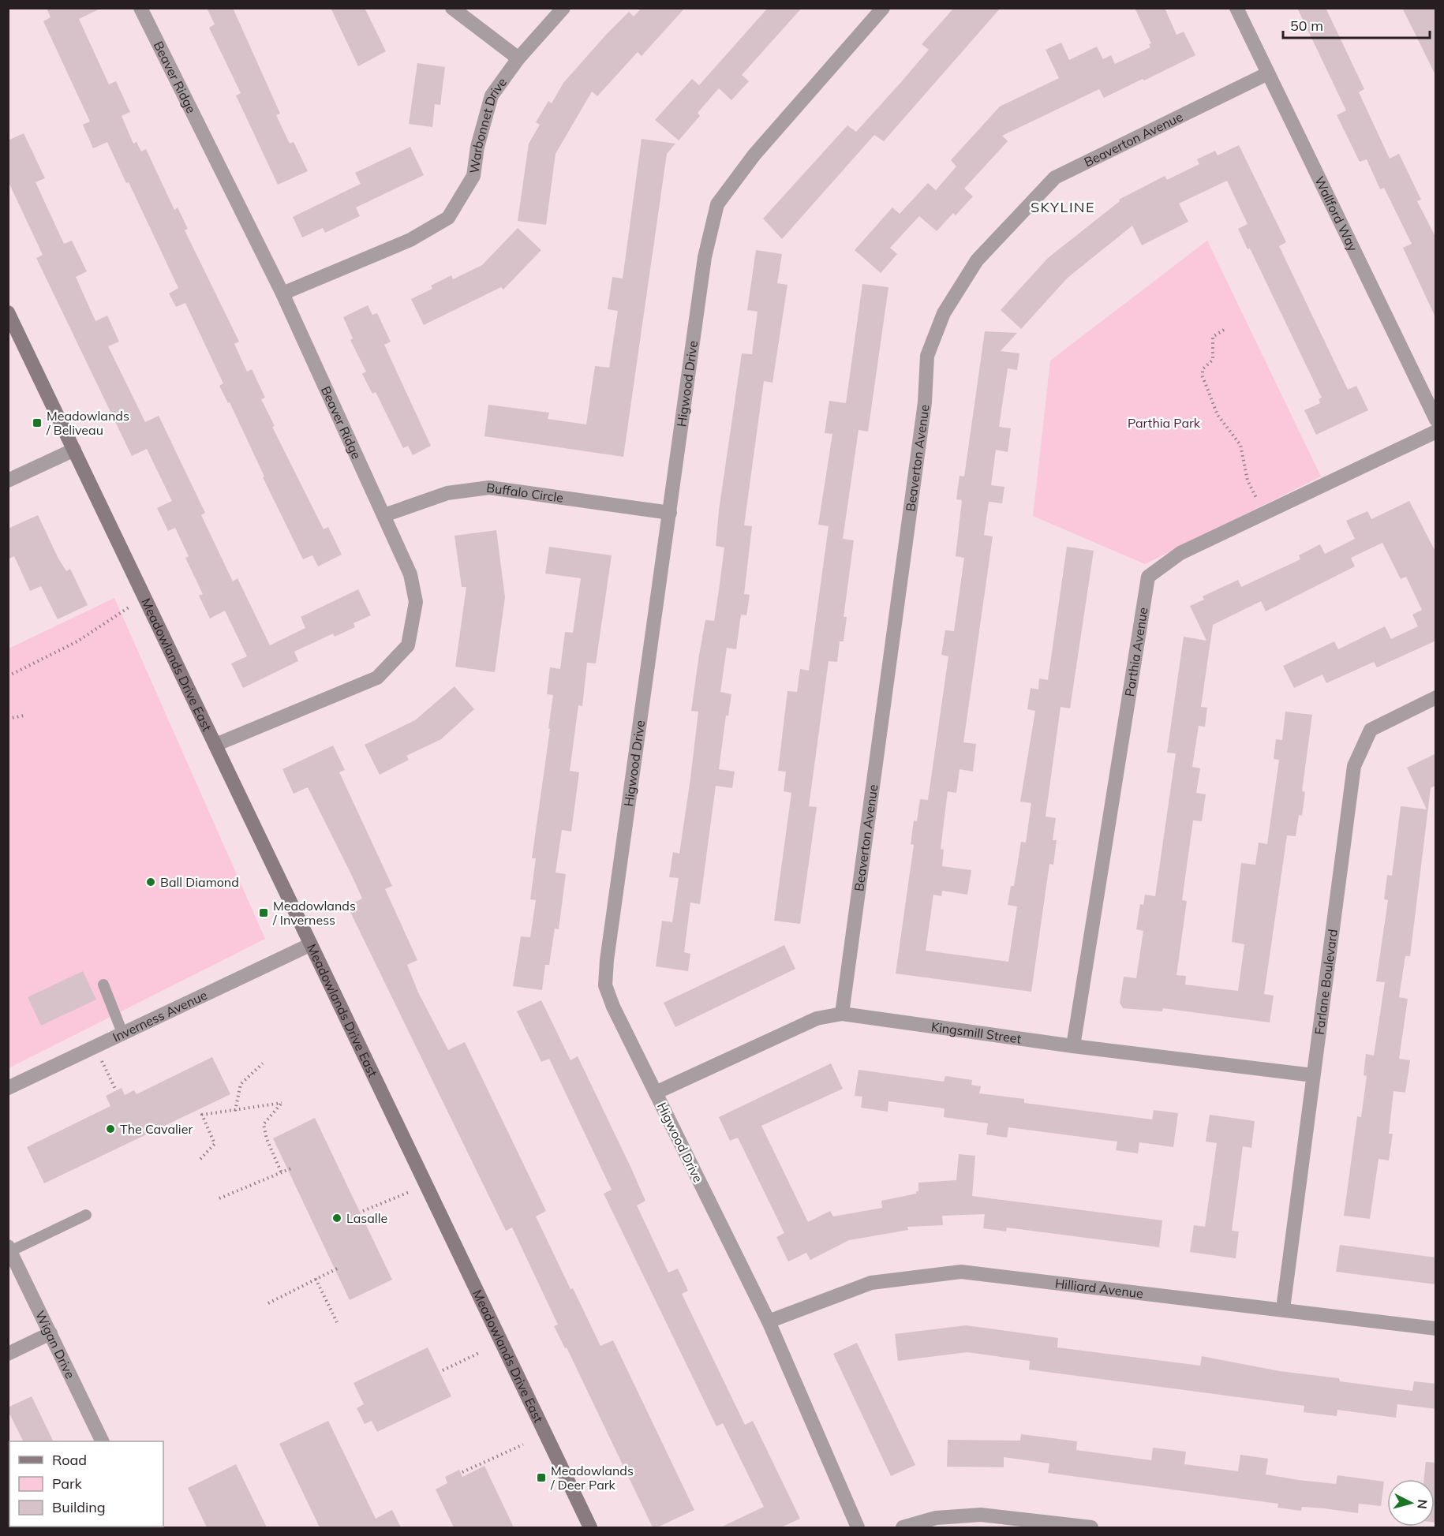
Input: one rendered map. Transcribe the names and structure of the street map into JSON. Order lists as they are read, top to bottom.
{
  "streets": {
    "main road": ["Meadowlands Drive East"],
    "street": [
      "Beaver Ridge",
      "Warbonnet Drive",
      "Beaverton Avenue",
      "Wallford Way",
      "Higwood Drive",
      "Buffalo Circle",
      "Parthia Avenue",
      "Farlane Boulevard",
      "Inverness Avenue",
      "Kingsmill Street",
      "Hilliard Avenue",
      "Wigan Drive"
    ]
  },
  "crossings": [
    ["Beaver Ridge", "Warbonnet Drive"],
    ["Beaver Ridge", "Buffalo Circle"],
    ["Beaver Ridge", "Meadowlands Drive East"],
    ["Beaverton Avenue", "Wallford Way"],
    ["Beaverton Avenue", "Kingsmill Street"],
    ["Higwood Drive", "Buffalo Circle"],
    ["Higwood Drive", "Kingsmill Street"],
    ["Higwood Drive", "Hilliard Avenue"],
    ["Parthia Avenue", "Kingsmill Street"],
    ["Meadowlands Drive East", "Inverness Avenue"],
    ["Farlane Boulevard", "Kingsmill Street"],
    ["Farlane Boulevard", "Hilliard Avenue"]
  ],
  "districts": ["SKYLINE"],
  "parks": ["Parthia Park"],
  "places": {
    "transit": ["Meadowlands / Beliveau", "Meadowlands / Inverness", "Meadowlands / Deer Park"],
    "other": ["Ball Diamond", "The Cavalier", "Lasalle"]
  },
  "legend": ["Road", "Park", "Building"],
  "scale_bar": "50 m",
  "north": "right"
}
